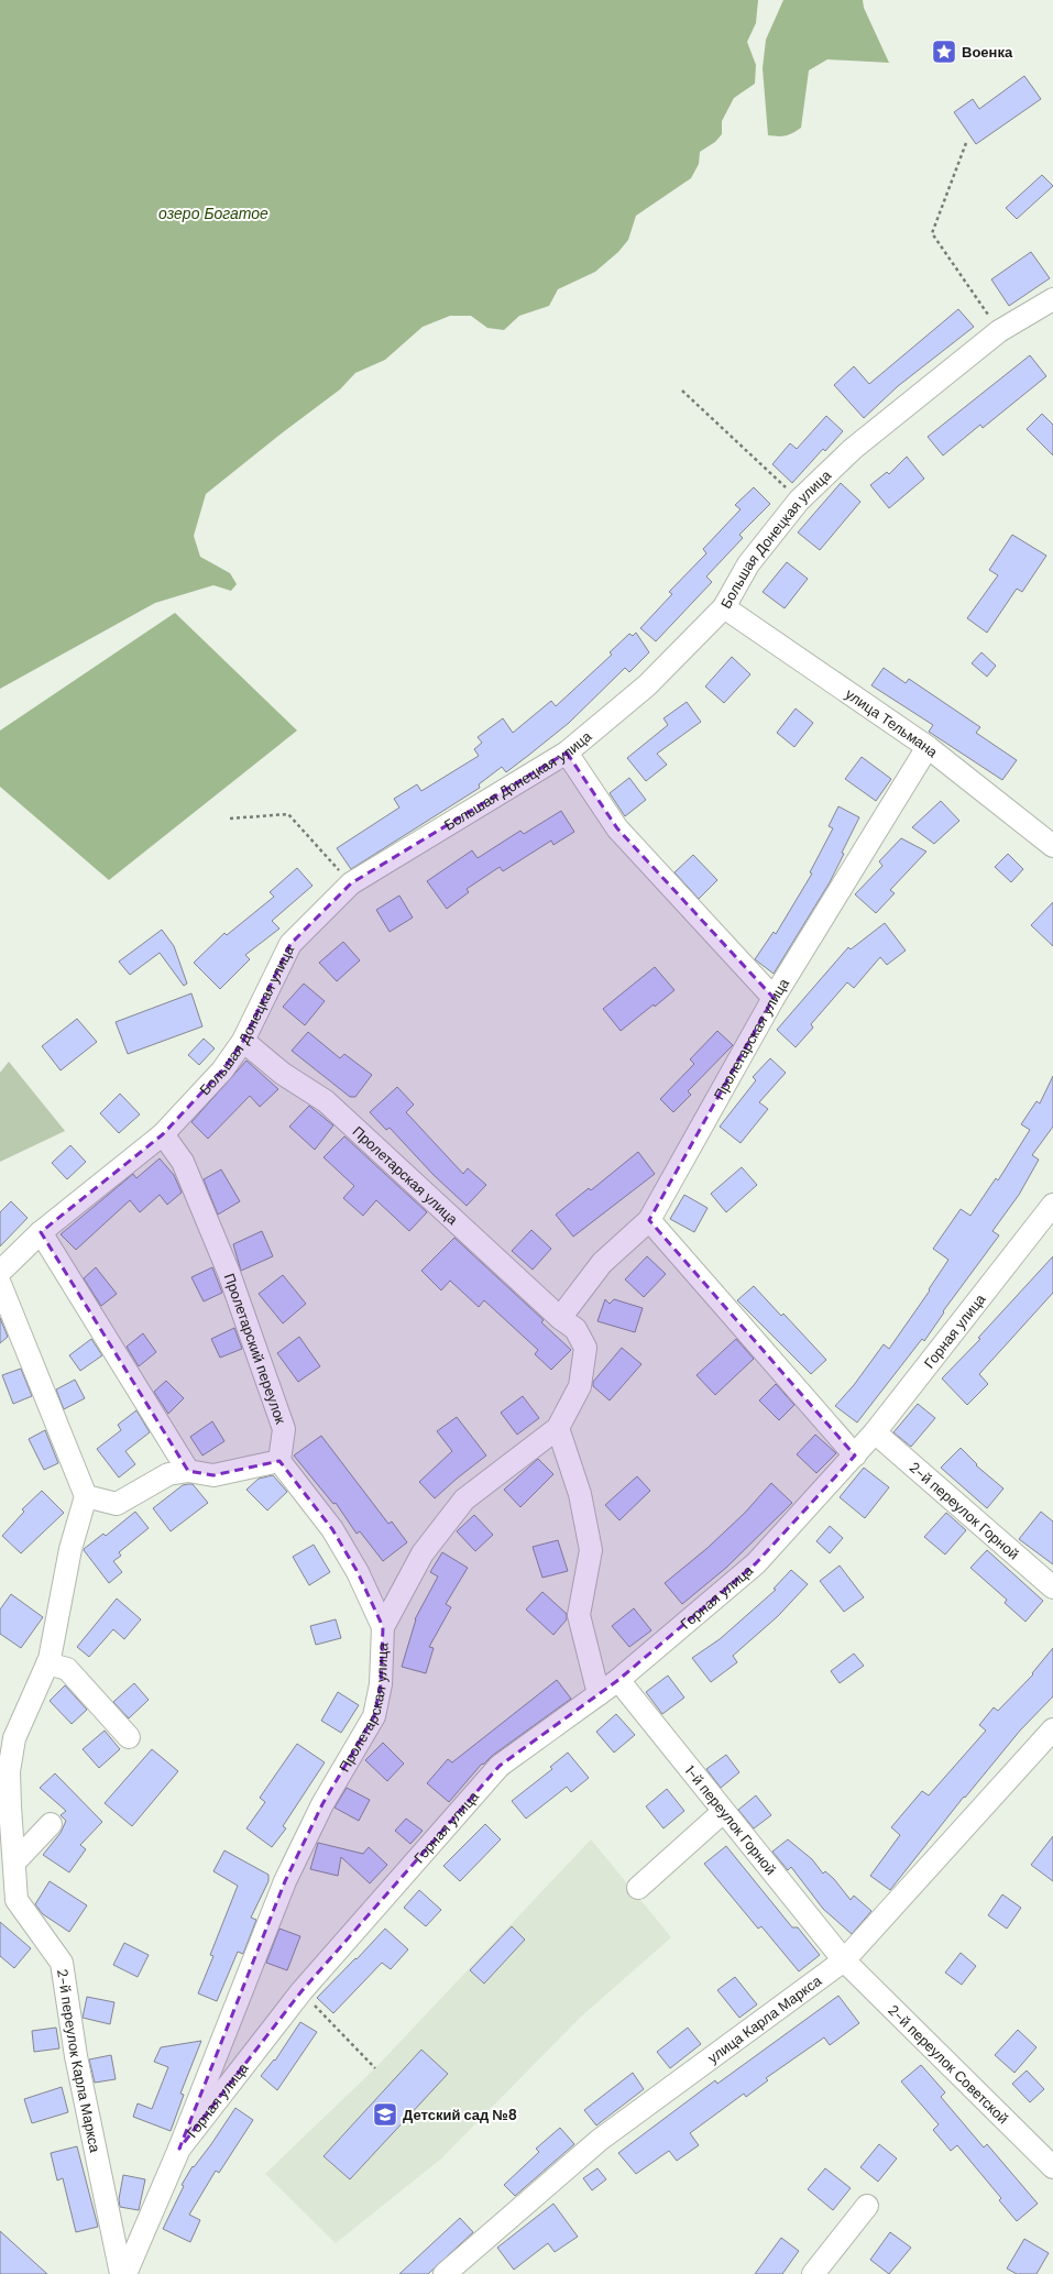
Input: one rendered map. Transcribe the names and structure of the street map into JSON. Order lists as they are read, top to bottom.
{
  "streets": {
    "street": [
      "Большая Донецкая улица",
      "улица Тельмана",
      "Пролетарская улица",
      "Горная улица",
      "Пролетарский переулок",
      "2-й переулок Горной",
      "1-й переулок Горной",
      "улица Карла Маркса",
      "2-й переулок Карла Маркса",
      "2-й переулок Советской"
    ]
  },
  "crossings": [
    ["Большая Донецкая улица", "улица Тельмана"],
    ["Большая Донецкая улица", "Пролетарская улица"],
    ["Большая Донецкая улица", "Пролетарский переулок"],
    ["улица Тельмана", "Пролетарская улица"],
    ["Пролетарская улица", "Горная улица"],
    ["Горная улица", "2-й переулок Горной"],
    ["Горная улица", "1-й переулок Горной"],
    ["1-й переулок Горной", "улица Карла Маркса"],
    ["1-й переулок Горной", "2-й переулок Советской"],
    ["улица Карла Маркса", "2-й переулок Советской"]
  ],
  "water": ["озеро Богатое"],
  "places": {
    "place": ["Военка"],
    "school or university": ["Детский сад №8"]
  }
}
